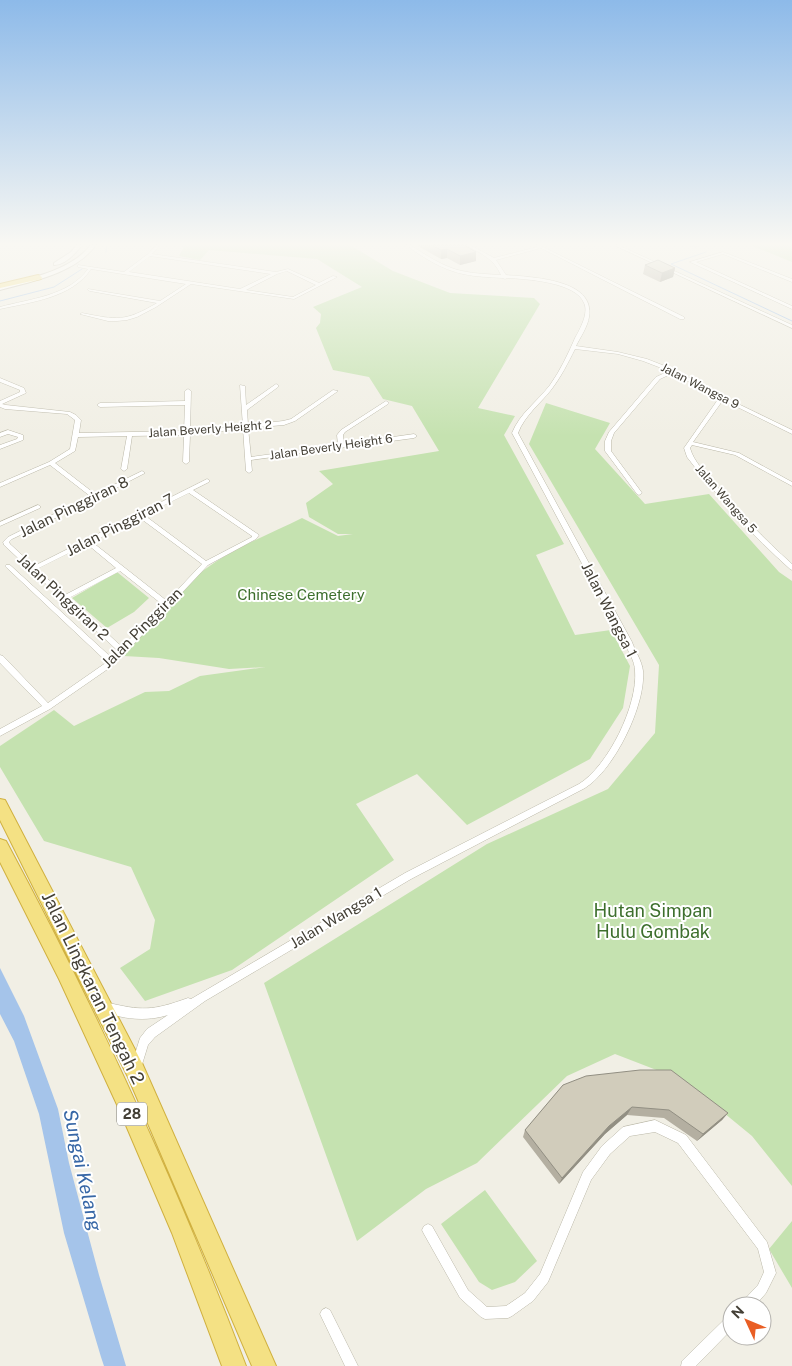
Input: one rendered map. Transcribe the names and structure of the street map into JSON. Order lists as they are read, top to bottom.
{
  "streets": {
    "highway": ["Jalan Lingkaran Tengah 2", "28"],
    "street": [
      "Jalan Wangsa 9",
      "Jalan Beverly Height 2",
      "Jalan Beverly Height 6",
      "Jalan Wangsa 5",
      "Jalan Pinggiran 8",
      "Jalan Pinggiran 7",
      "Jalan Pinggiran 2",
      "Jalan Wangsa 1",
      "Jalan Pinggiran"
    ]
  },
  "crossings": [
    ["Jalan Wangsa 9", "Jalan Wangsa 1"],
    ["Jalan Pinggiran 8", "Jalan Pinggiran 2"],
    ["Jalan Pinggiran 7", "Jalan Pinggiran 2"],
    ["Jalan Pinggiran 7", "Jalan Pinggiran"],
    ["Jalan Pinggiran 2", "Jalan Pinggiran"],
    ["Jalan Wangsa 1", "Jalan Lingkaran Tengah 2"]
  ],
  "water": ["Sungai Kelang"],
  "parks": ["Chinese Cemetery", "Hutan Simpan Hulu Gombak"],
  "north": "top left"
}
